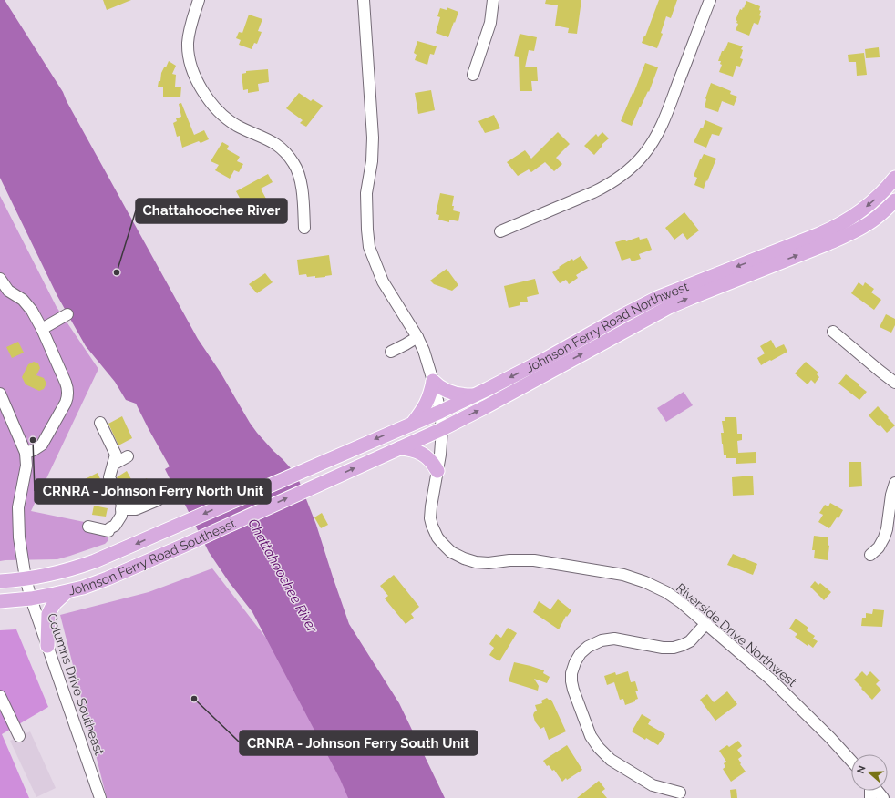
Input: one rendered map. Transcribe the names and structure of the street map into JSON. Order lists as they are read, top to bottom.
{
  "streets": {
    "main road": ["Johnson Ferry Road Northwest", "Johnson Ferry Road Southeast"],
    "street": ["Riverside Drive Northwest", "Columns Drive Southeast"]
  },
  "crossings": [
    ["Johnson Ferry Road Northwest", "Johnson Ferry Road Southeast"],
    ["Johnson Ferry Road Northwest", "Riverside Drive Northwest"],
    ["Johnson Ferry Road Southeast", "Columns Drive Southeast"]
  ],
  "water": ["Chattahoochee River"],
  "places": ["Chattahoochee River", "CRNRA - Johnson Ferry North Unit", "CRNRA - Johnson Ferry South Unit"],
  "north": "left"
}
